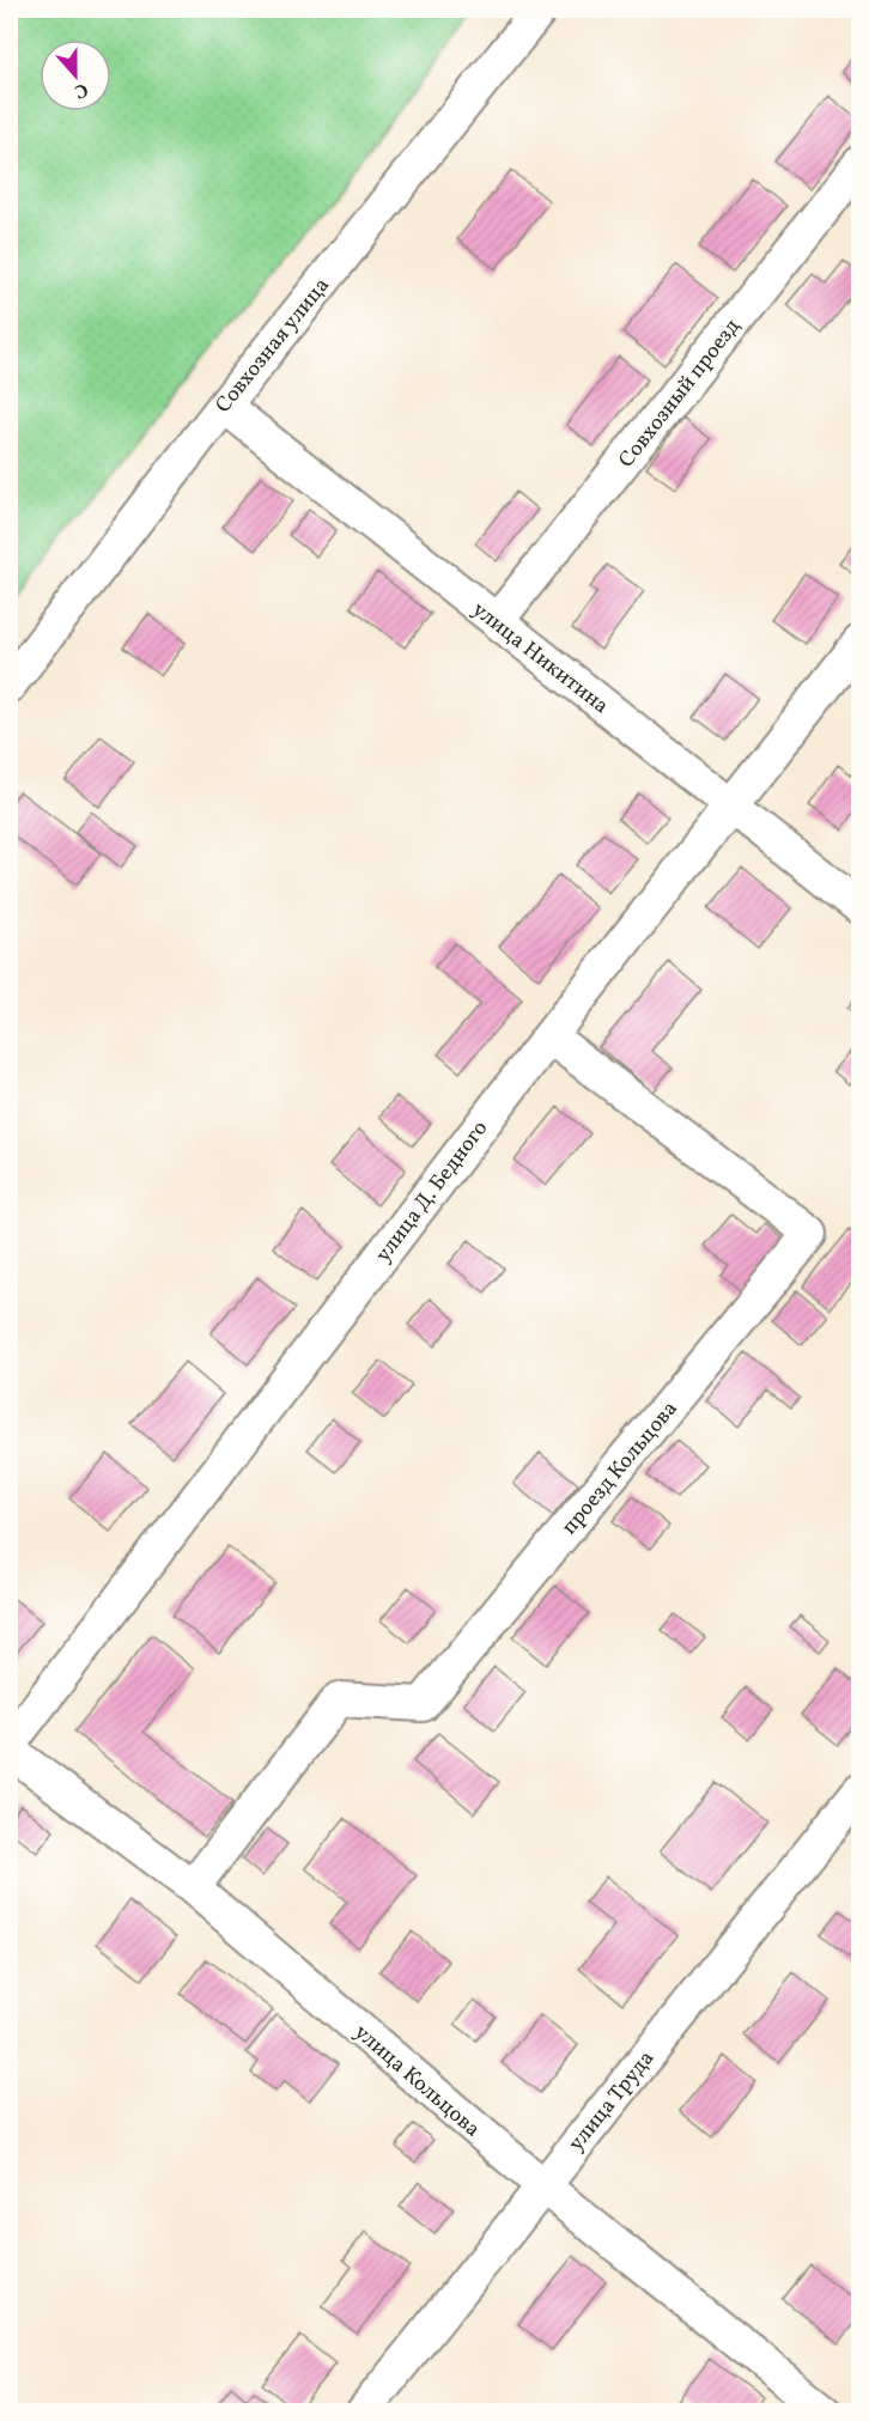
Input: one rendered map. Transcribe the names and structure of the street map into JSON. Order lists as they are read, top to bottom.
{
  "streets": {
    "street": [
      "Совхозная улица",
      "Совхозный проезд",
      "улица Никитина",
      "улица Д. Бедного",
      "проезд Кольцова",
      "улица Кольцова",
      "улица Труда"
    ]
  },
  "crossings": [
    ["Совхозная улица", "улица Никитина"],
    ["Совхозный проезд", "улица Никитина"],
    ["улица Никитина", "улица Д. Бедного"],
    ["улица Д. Бедного", "проезд Кольцова"],
    ["проезд Кольцова", "улица Кольцова"],
    ["улица Кольцова", "улица Труда"]
  ],
  "north": "bottom"
}
